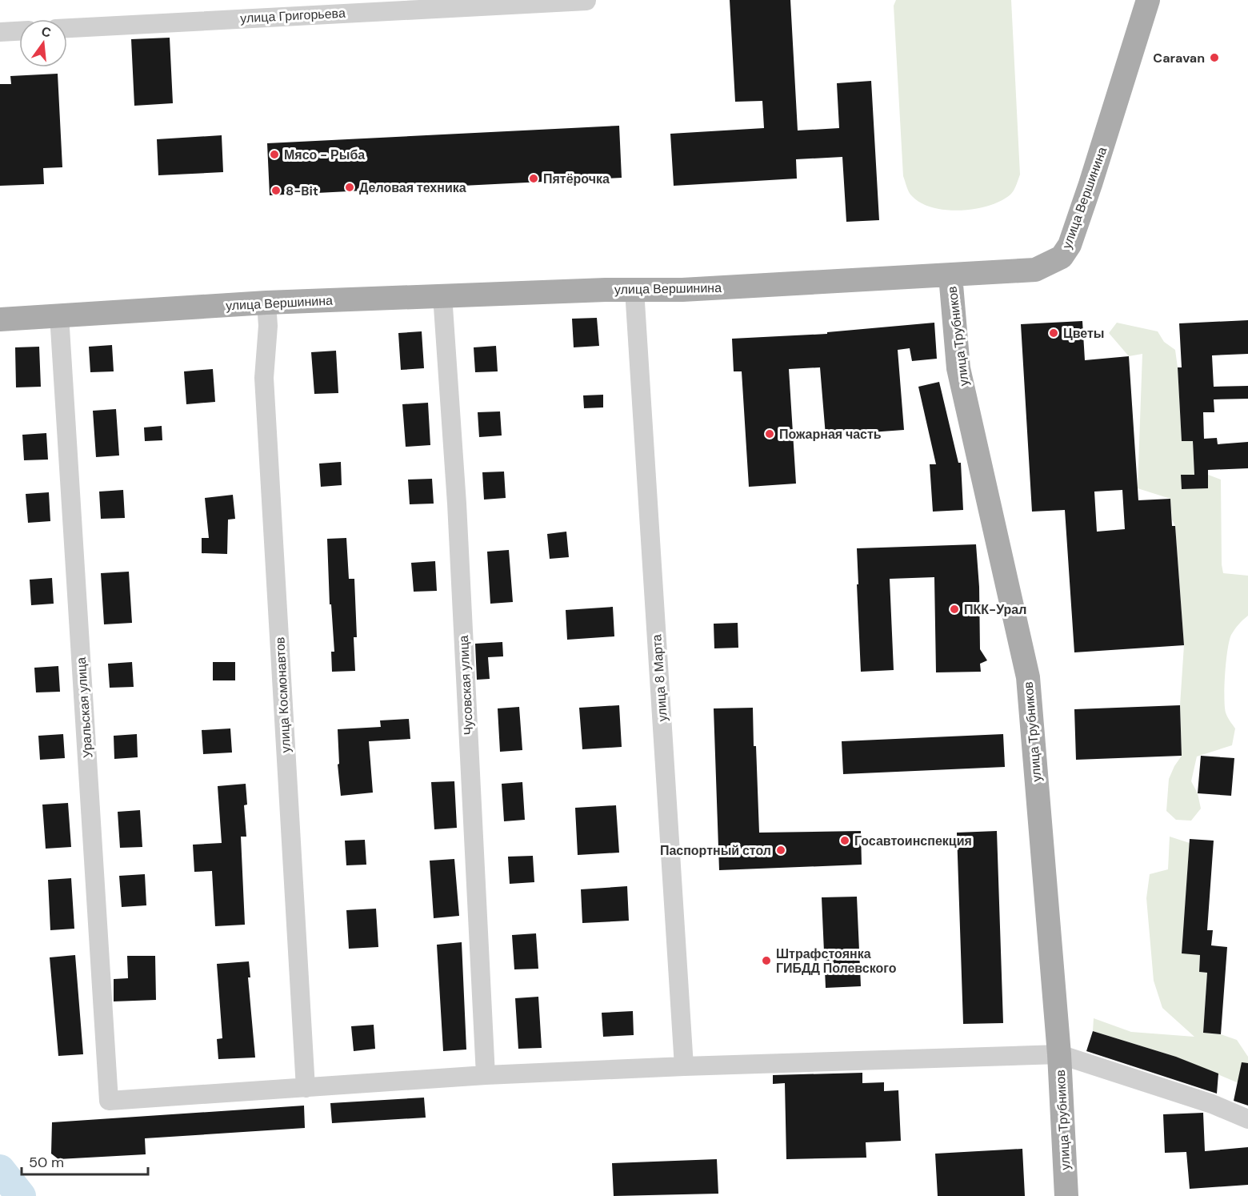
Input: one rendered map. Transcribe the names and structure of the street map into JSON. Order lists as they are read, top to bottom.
{
  "streets": {
    "main road": ["улица Вершинина", "улица Трубников"],
    "street": [
      "улица Григорьева",
      "улица 8 Марта",
      "Чусовская улица",
      "улица Космонавтов",
      "Уральская улица"
    ]
  },
  "crossings": [
    ["улица Вершинина", "улица Трубников"],
    ["улица Вершинина", "улица 8 Марта"],
    ["улица Вершинина", "Чусовская улица"],
    ["улица Вершинина", "улица Космонавтов"],
    ["улица Вершинина", "Уральская улица"],
    ["улица Космонавтов", "Уральская улица"]
  ],
  "places": [
    "Caravan",
    "Мясо - Рыба",
    "Пятёрочка",
    "Деловая техника",
    "8-Bit",
    "Цветы",
    "Пожарная часть",
    "ПКК-Урал",
    "Госавтоинспекция",
    "Паспортный стол",
    "Штрафстоянка ГИБДД Полевского"
  ],
  "scale_bar": "50 m",
  "north": "top"
}
